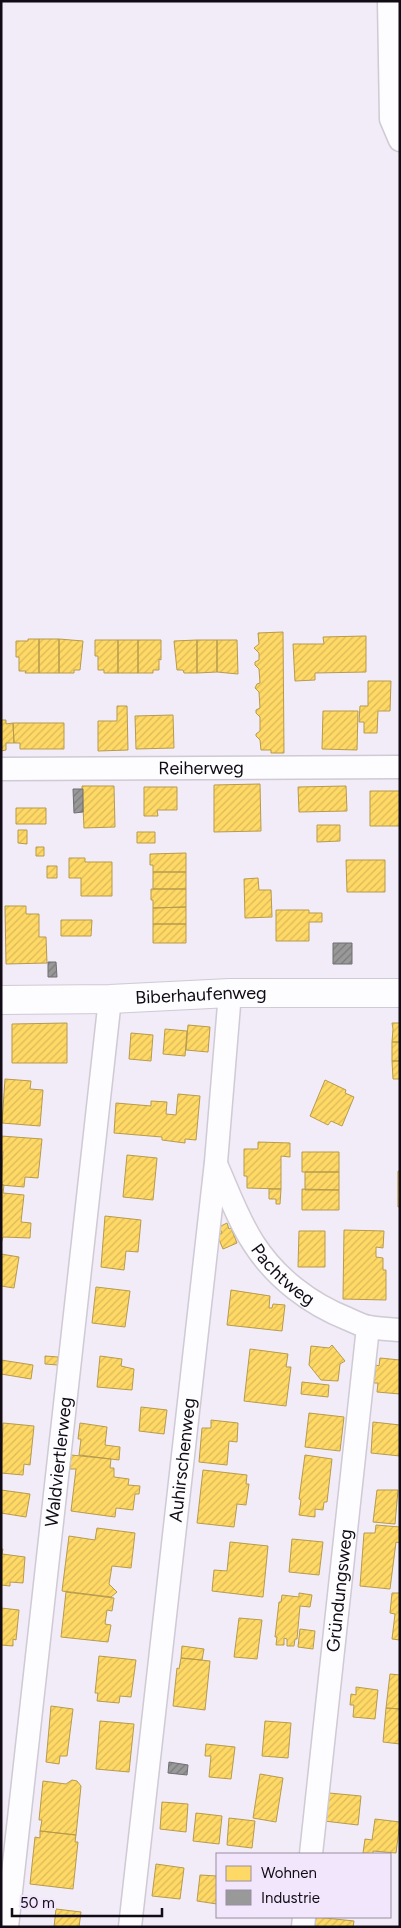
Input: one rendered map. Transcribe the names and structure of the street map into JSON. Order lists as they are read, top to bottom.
{
  "streets": {
    "main road": ["Biberhaufenweg"],
    "street": [
      "Reiherweg",
      "Pachtweg",
      "Auhirschenweg",
      "Waldviertlerweg",
      "Gründungsweg"
    ]
  },
  "crossings": [
    ["Biberhaufenweg", "Auhirschenweg"],
    ["Biberhaufenweg", "Waldviertlerweg"],
    ["Pachtweg", "Auhirschenweg"],
    ["Pachtweg", "Gründungsweg"]
  ],
  "legend": ["Wohnen", "Industrie"],
  "scale_bar": "50 m"
}
